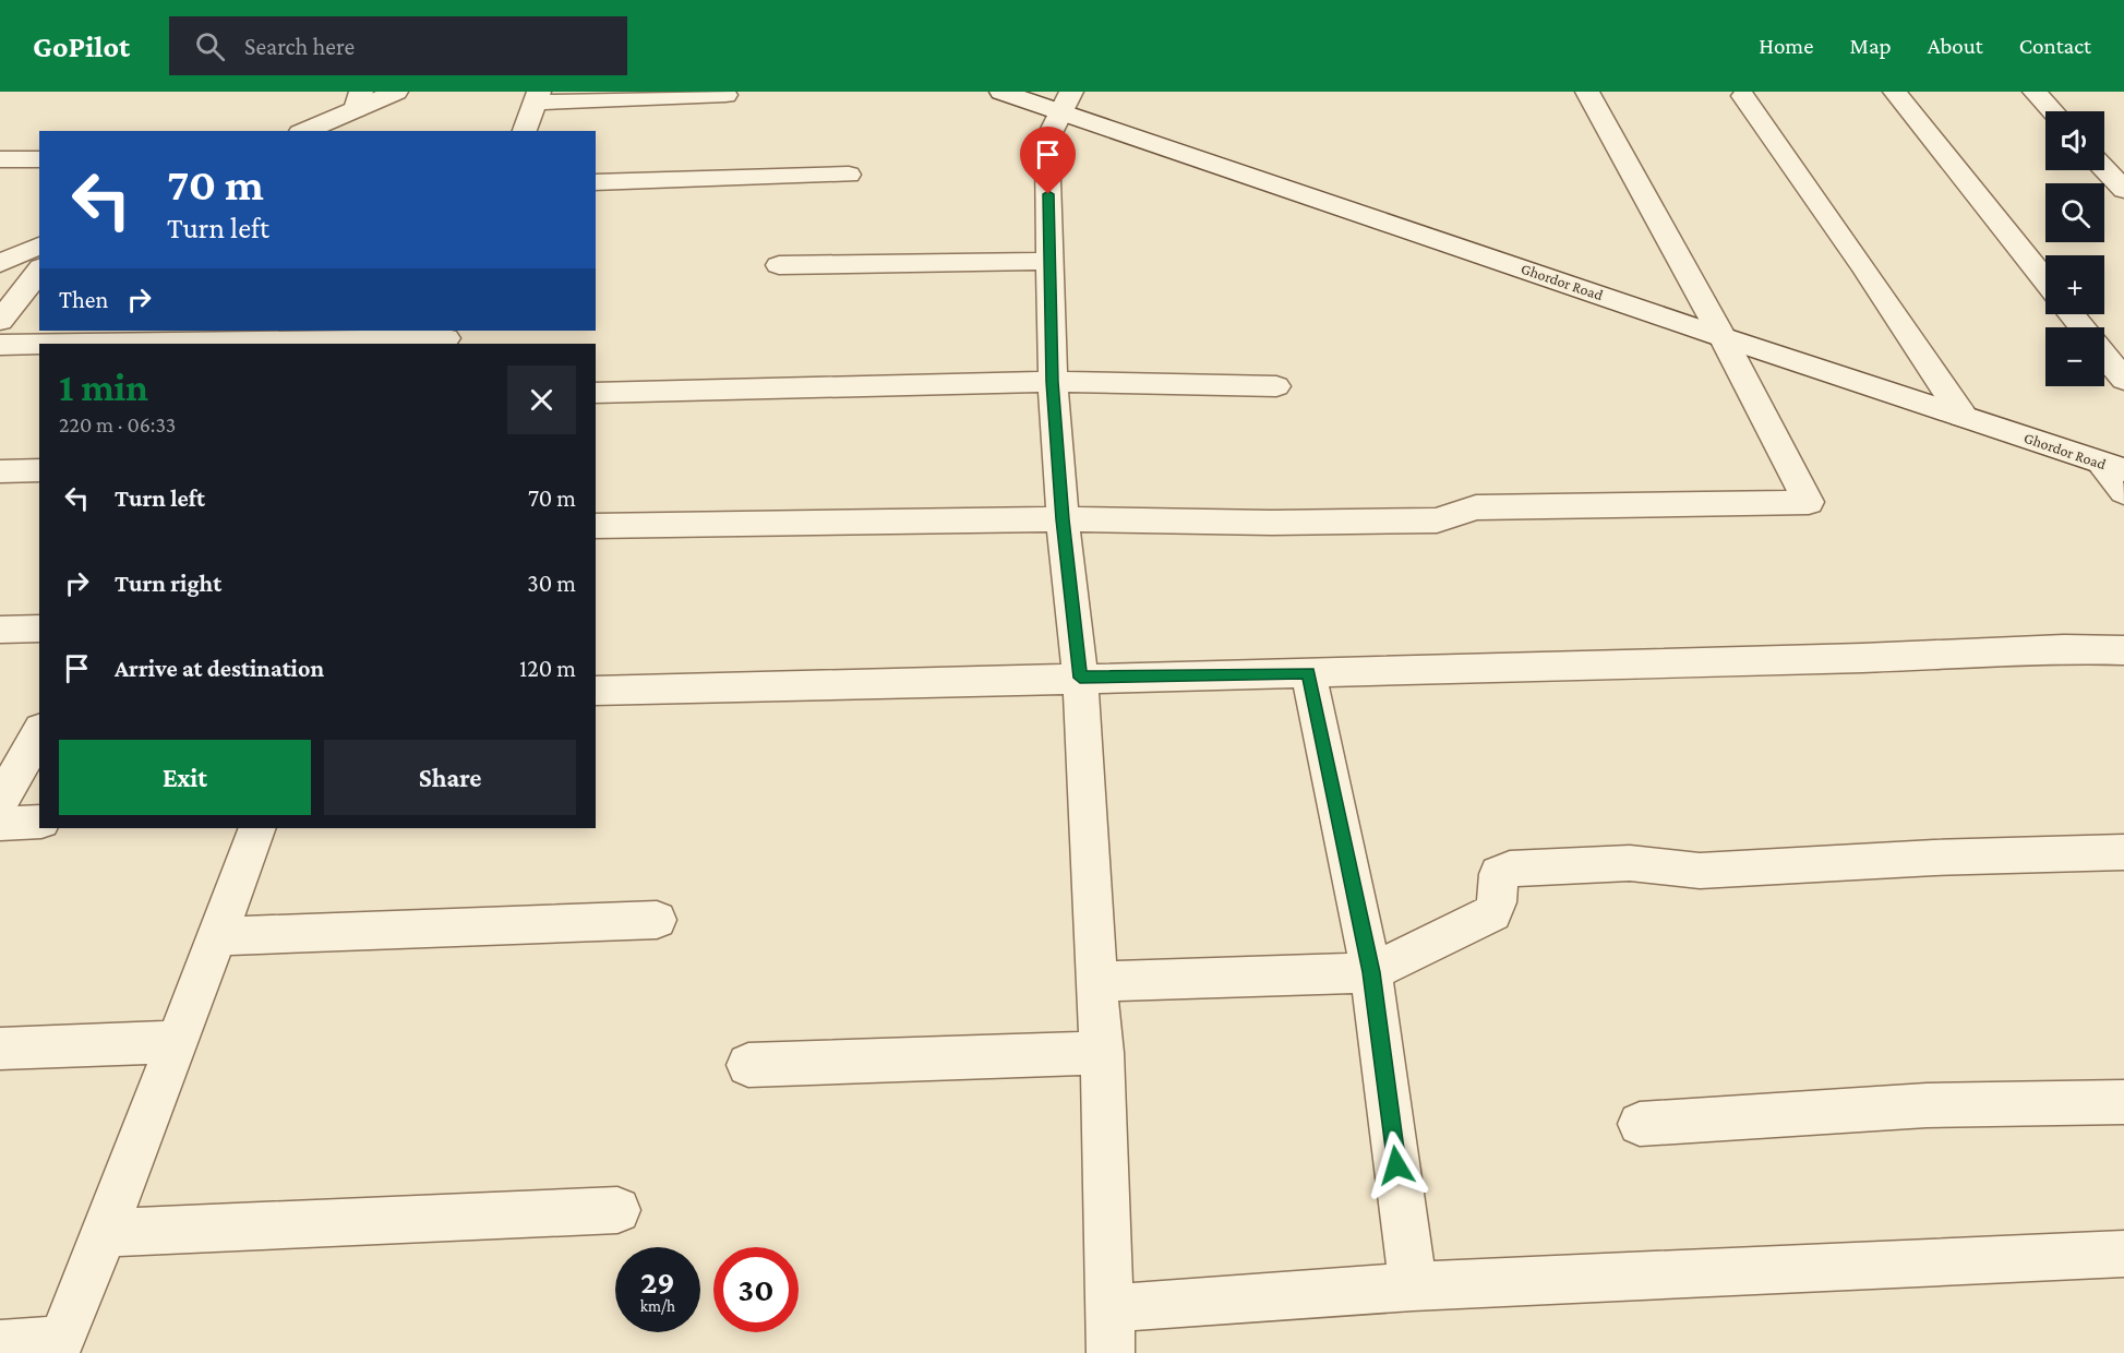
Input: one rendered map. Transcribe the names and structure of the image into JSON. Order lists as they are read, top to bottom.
{
  "streets": {
    "street": ["Ghordor Road"]
  },
  "page": {
    "header": "GoPilot",
    "search": "Search here",
    "nav": [
      "Home",
      "Map",
      "About",
      "Contact"
    ],
    "map_buttons": ["+", "−"],
    "turn": ["70 m", "Turn left"],
    "then": "Then",
    "heading": ["1 min", "220 m · 06:33"],
    "list": [
      {
        "name": "Turn left",
        "value": "70 m"
      },
      {
        "name": "Turn right",
        "value": "30 m"
      },
      {
        "name": "Arrive at destination",
        "value": "120 m"
      }
    ],
    "buttons": ["Exit", "Share"],
    "speed": "29 km/h",
    "limit": "30"
  }
}
